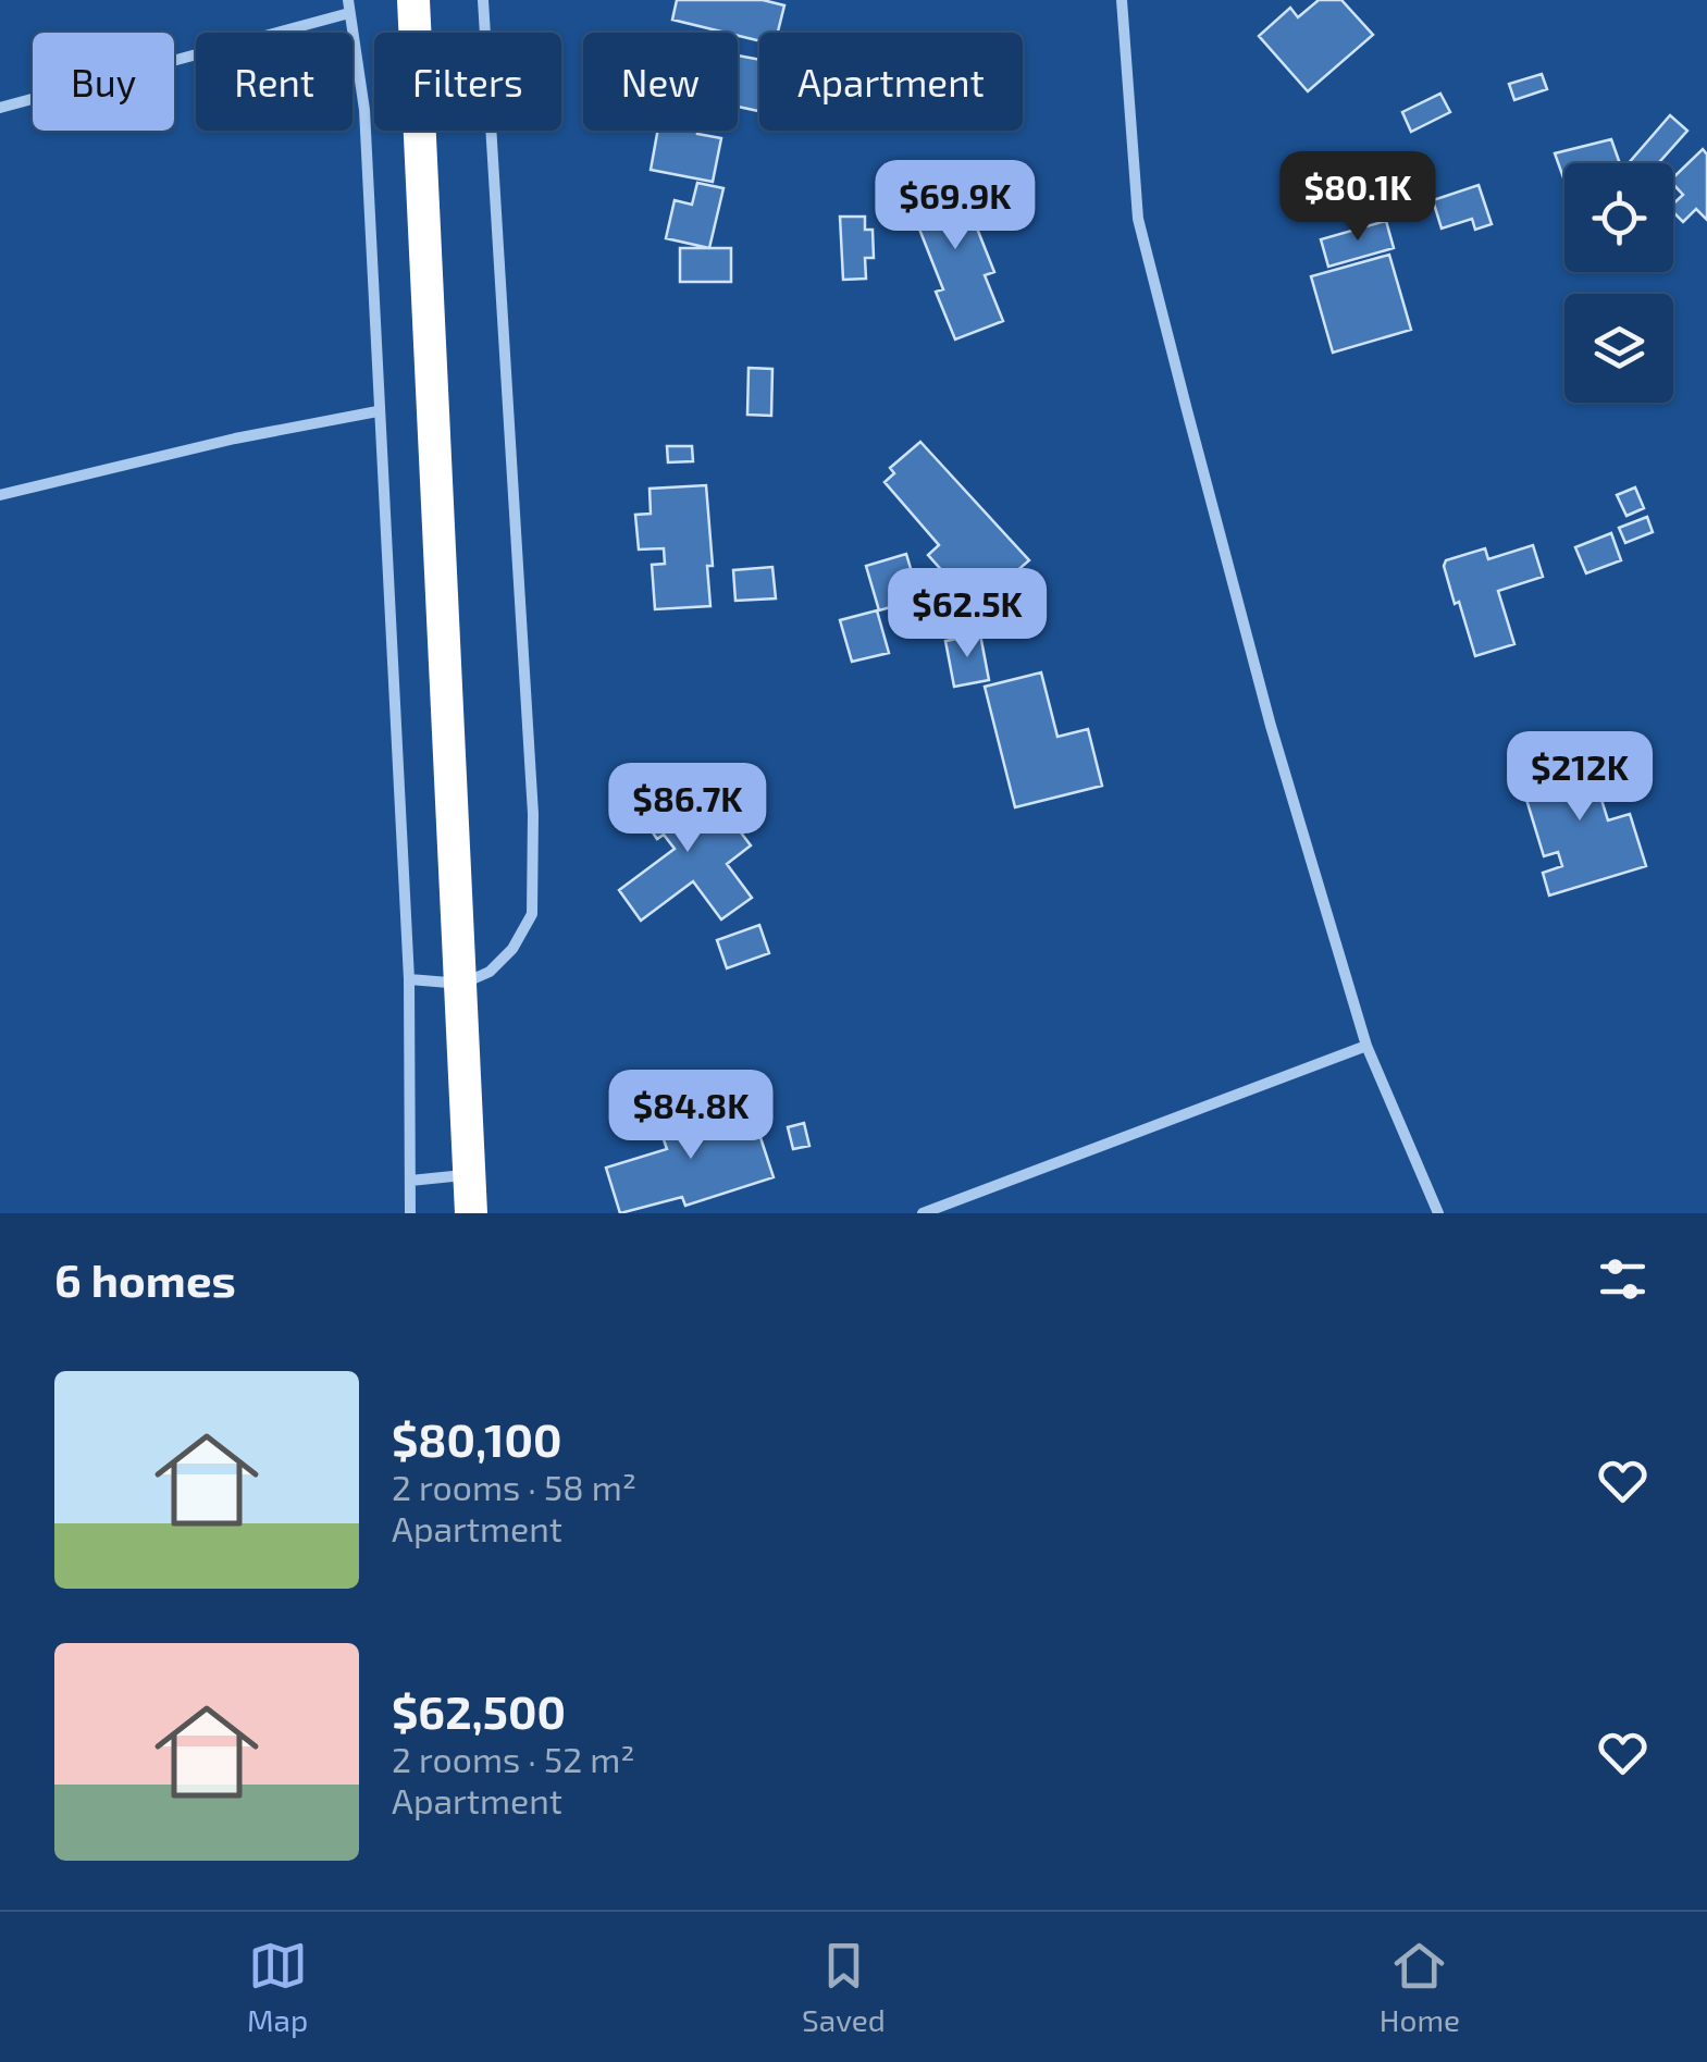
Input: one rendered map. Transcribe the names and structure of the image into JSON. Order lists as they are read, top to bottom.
{
  "page": {
    "chip": [
      "Buy",
      "Rent",
      "Filters",
      "New",
      "Apartment"
    ],
    "price": [
      "$80.1K",
      "$69.9K",
      "$62.5K",
      "$212K",
      "$86.7K",
      "$84.8K"
    ],
    "heading": "6 homes",
    "list": [
      {
        "name": "$80,100",
        "note": "2 rooms · 58 m² · Apartment"
      },
      {
        "name": "$62,500",
        "note": "2 rooms · 52 m² · Apartment"
      }
    ],
    "tabs": ["Map", "Saved", "Home"]
  }
}
